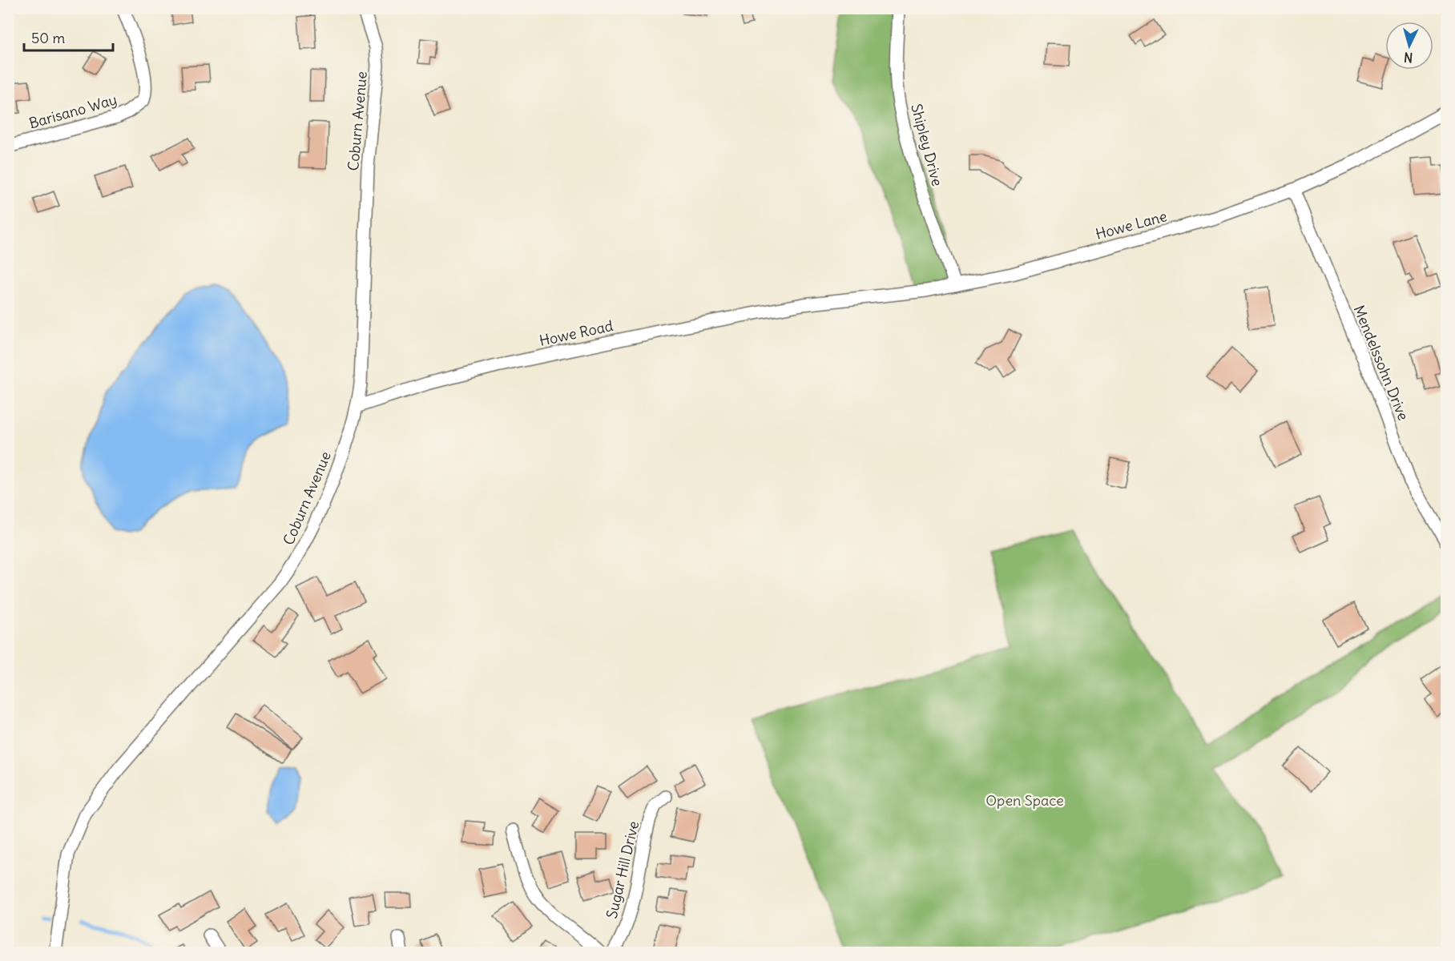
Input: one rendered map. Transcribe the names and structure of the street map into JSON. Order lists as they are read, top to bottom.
{
  "streets": {
    "street": [
      "Barisano Way",
      "Coburn Avenue",
      "Shipley Drive",
      "Howe Lane",
      "Howe Road",
      "Mendelssohn Drive",
      "Sugar Hill Drive"
    ]
  },
  "crossings": [
    ["Coburn Avenue", "Howe Road"],
    ["Shipley Drive", "Howe Lane"],
    ["Howe Lane", "Howe Road"],
    ["Howe Lane", "Mendelssohn Drive"]
  ],
  "parks": ["Open Space"],
  "scale_bar": "50 m",
  "north": "bottom"
}
